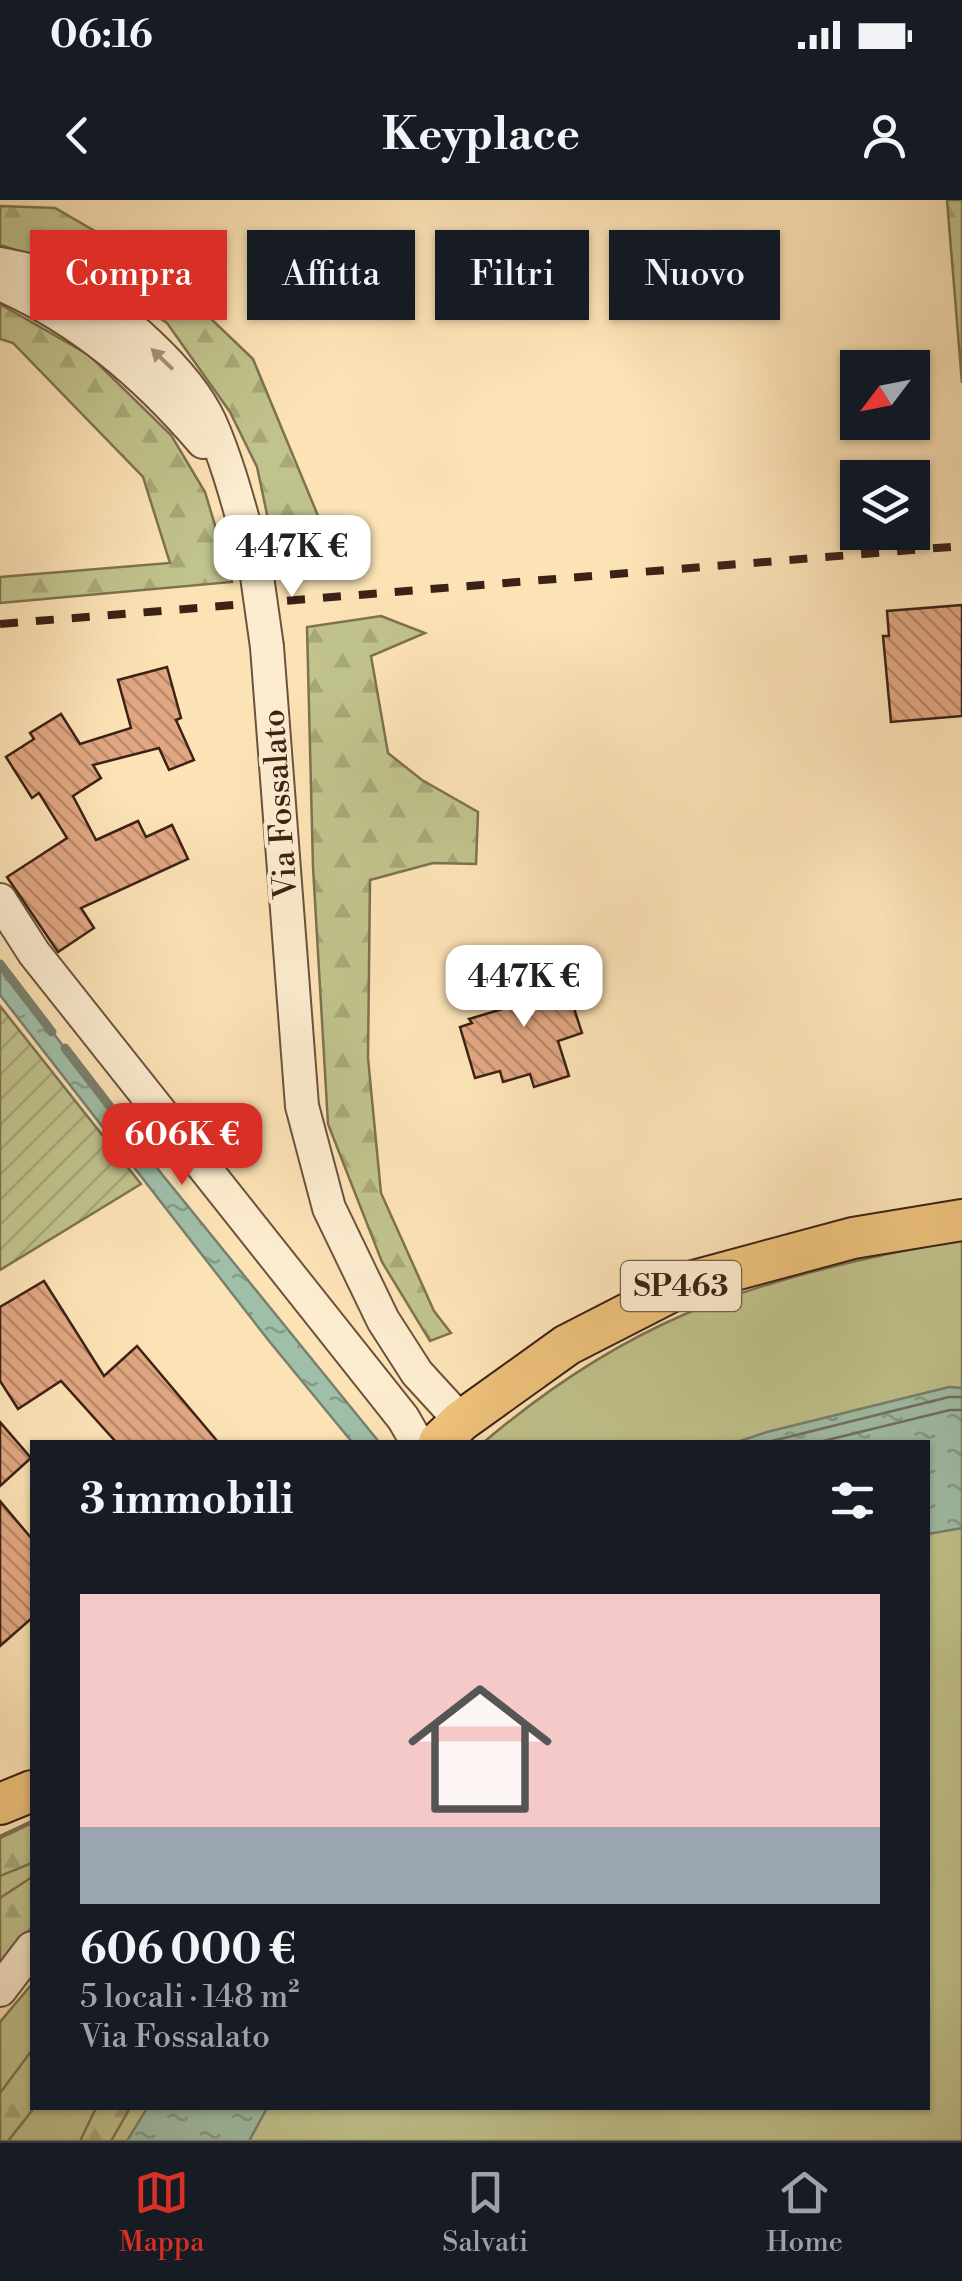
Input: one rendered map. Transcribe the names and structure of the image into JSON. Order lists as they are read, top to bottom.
{
  "streets": {
    "main road": ["SP463"],
    "street": ["Via Fossalato"]
  },
  "crossings": [
    ["Via Fossalato", "SP463"]
  ],
  "north": "bottom left",
  "page": {
    "status": "06:16",
    "header": "Keyplace",
    "chip": [
      "Compra",
      "Affitta",
      "Filtri",
      "Nuovo"
    ],
    "price": ["447K €", "447K €", "606K €"],
    "heading": "3 immobili",
    "list": [
      {
        "name": "606 000 €",
        "note": "5 locali · 148 m² · Via Fossalato"
      }
    ],
    "tabs": ["Mappa", "Salvati", "Home"]
  }
}
